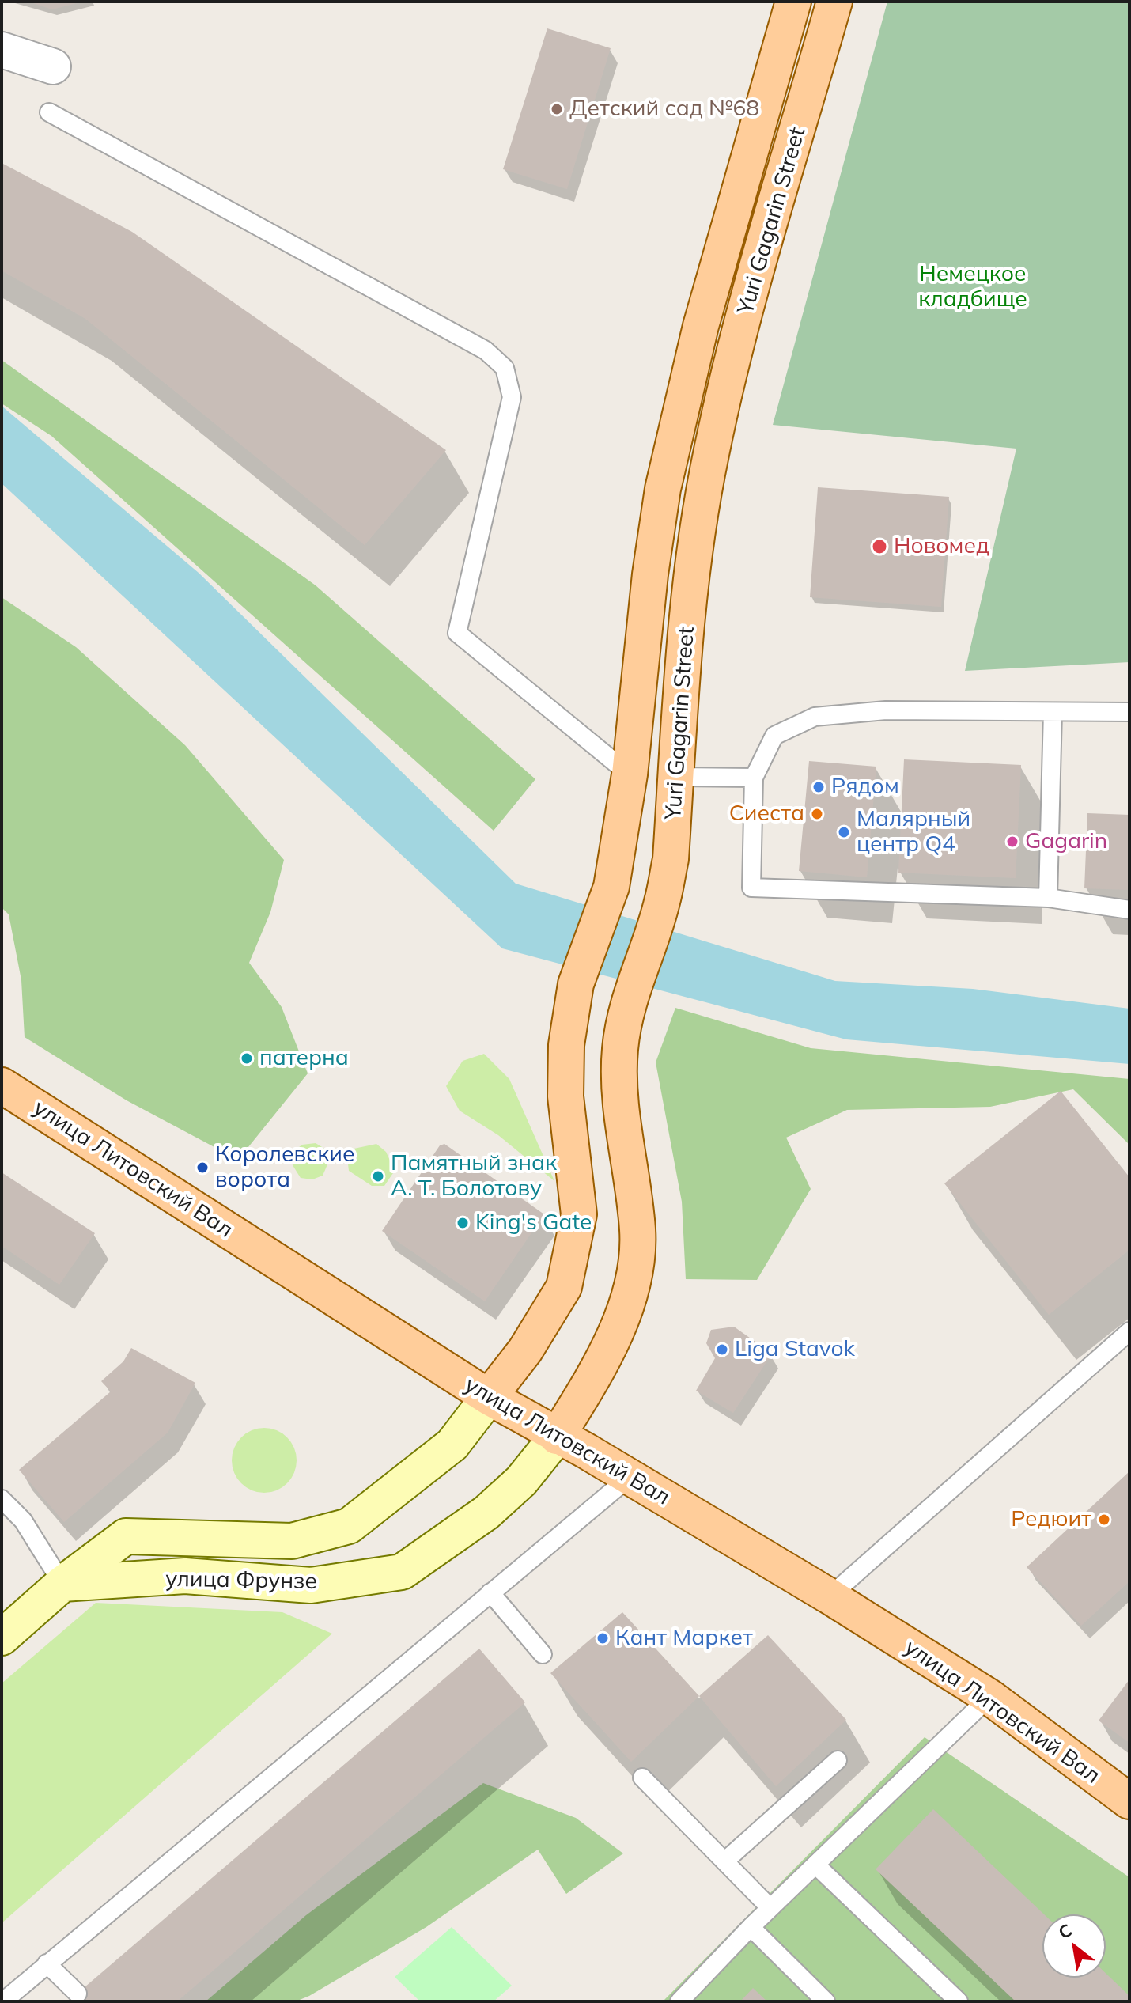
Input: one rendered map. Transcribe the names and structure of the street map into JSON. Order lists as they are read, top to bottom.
{
  "streets": {
    "main road": ["Yuri Gagarin Street", "улица Литовский Вал", "улица Фрунзе"]
  },
  "crossings": [
    ["Yuri Gagarin Street", "улица Литовский Вал"],
    ["Yuri Gagarin Street", "улица Фрунзе"],
    ["улица Литовский Вал", "улица Фрунзе"]
  ],
  "parks": ["Немецкое кладбище"],
  "places": [
    "Детский сад №68",
    "Новомед",
    "Рядом",
    "Сиеста",
    "Малярный центр Q4",
    "Gagarin",
    "патерна",
    "Королевские ворота",
    "Памятный знак А. Т. Болотову",
    "King's Gate",
    "Liga Stavok",
    "Редюит",
    "Кант Маркет"
  ],
  "north": "top left"
}
